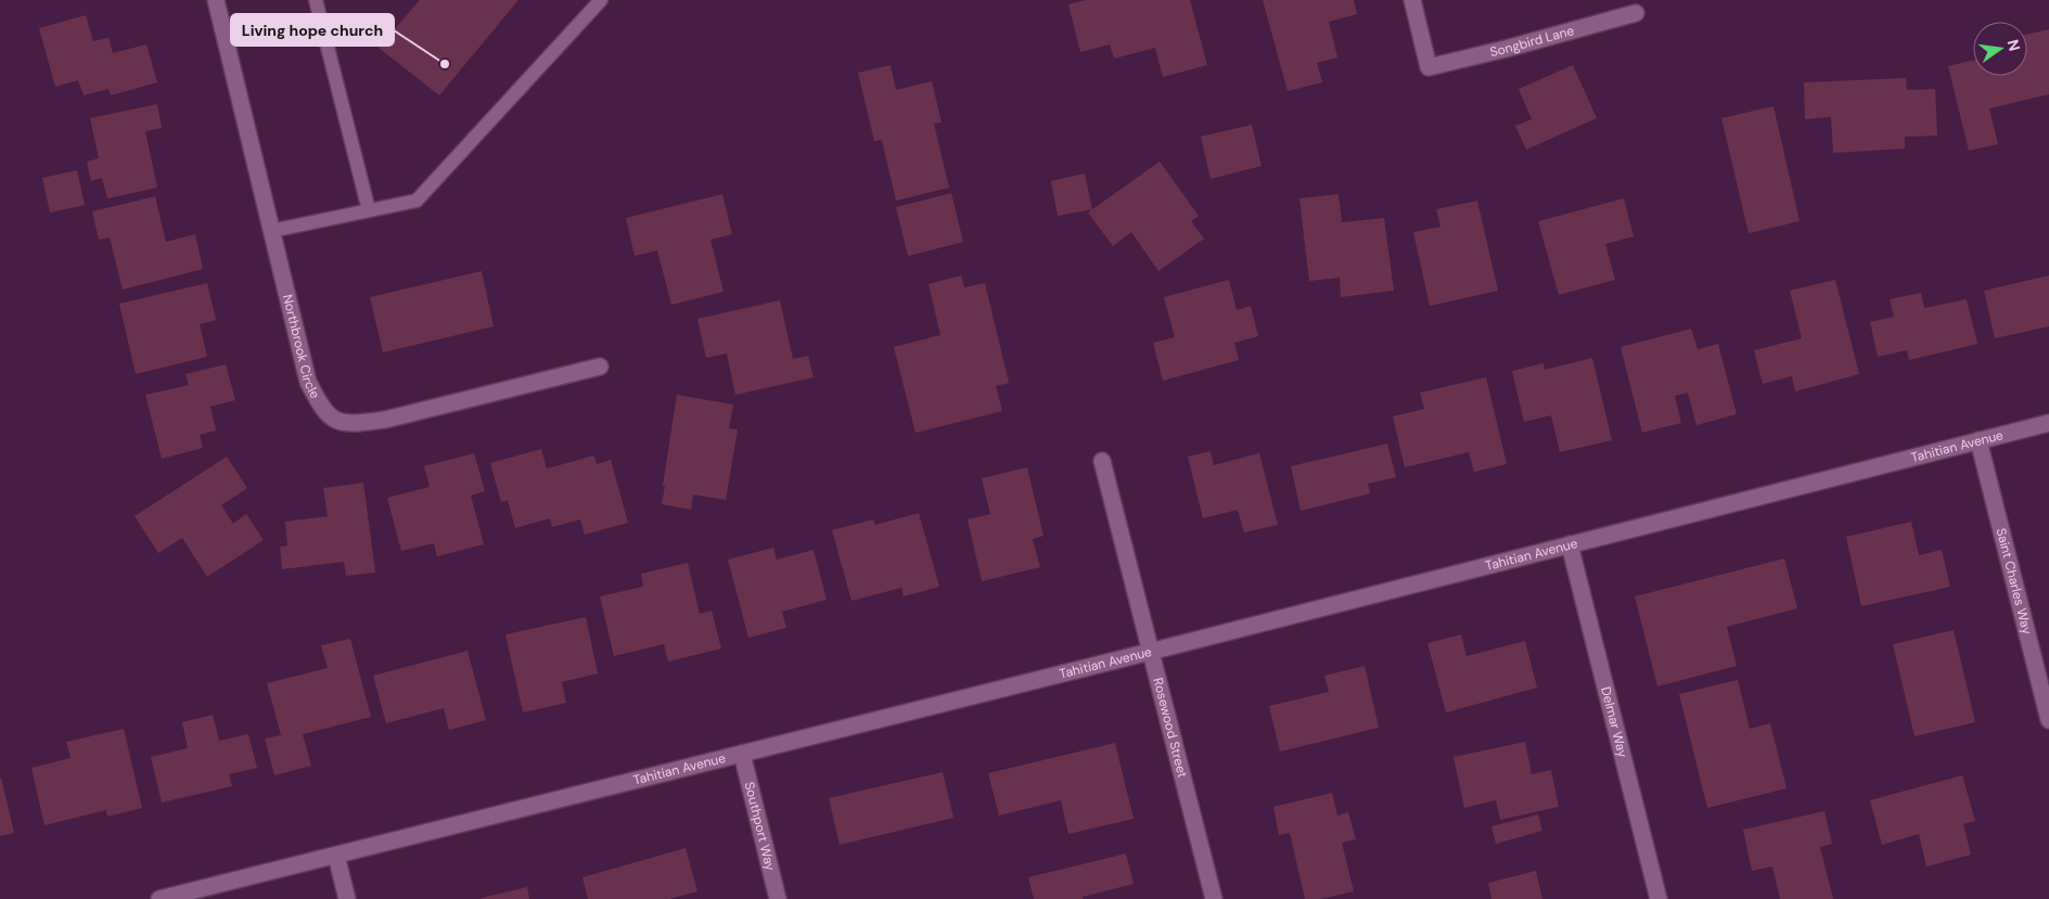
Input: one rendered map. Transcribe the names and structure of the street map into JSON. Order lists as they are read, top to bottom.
{
  "streets": {
    "street": [
      "Songbird Lane",
      "Northbrook Circle",
      "Tahitian Avenue",
      "Saint Charles Way",
      "Delmar Way",
      "Rosewood Street",
      "Southport Way"
    ]
  },
  "crossings": [
    ["Tahitian Avenue", "Saint Charles Way"],
    ["Tahitian Avenue", "Delmar Way"],
    ["Tahitian Avenue", "Rosewood Street"],
    ["Tahitian Avenue", "Southport Way"]
  ],
  "places": ["Living hope church"],
  "north": "right"
}
